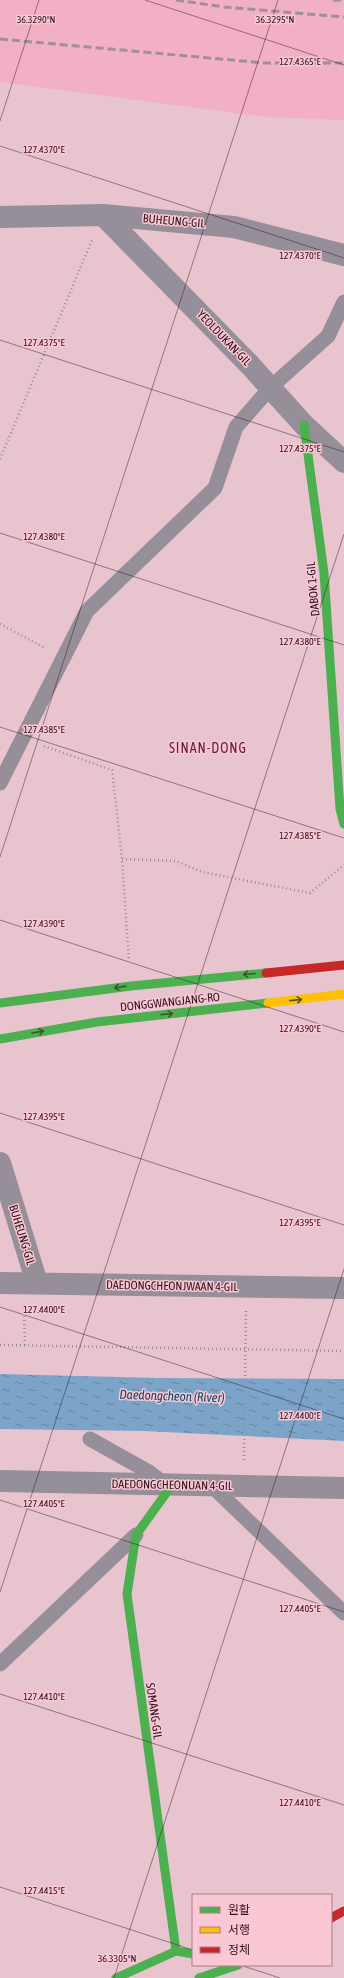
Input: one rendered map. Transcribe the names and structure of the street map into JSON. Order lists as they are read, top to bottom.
{
  "streets": {
    "street": [
      "BUHEUNG-GIL",
      "YEOLDUKAN-GIL",
      "DABOK 1-GIL",
      "DONGGWANGJANG-RO",
      "DAEDONGCHEONJWAAN 4-GIL",
      "DAEDONGCHEONUAN 4-GIL",
      "SOMANG-GIL"
    ]
  },
  "crossings": [
    ["BUHEUNG-GIL", "YEOLDUKAN-GIL"],
    ["BUHEUNG-GIL", "DAEDONGCHEONJWAAN 4-GIL"],
    ["YEOLDUKAN-GIL", "DABOK 1-GIL"],
    ["DAEDONGCHEONUAN 4-GIL", "SOMANG-GIL"]
  ],
  "districts": ["SINAN-DONG"],
  "water": ["Daedongcheon (River)"],
  "legend": ["원활", "서행", "정체"],
  "coordinates": [
    "36.3290°N",
    "36.3295°N",
    "127.4365°E",
    "127.4370°E",
    "127.4375°E",
    "127.4380°E",
    "127.4385°E",
    "127.4390°E",
    "127.4395°E",
    "127.4400°E",
    "127.4405°E",
    "127.4410°E",
    "127.4415°E",
    "36.3305°N"
  ]
}
